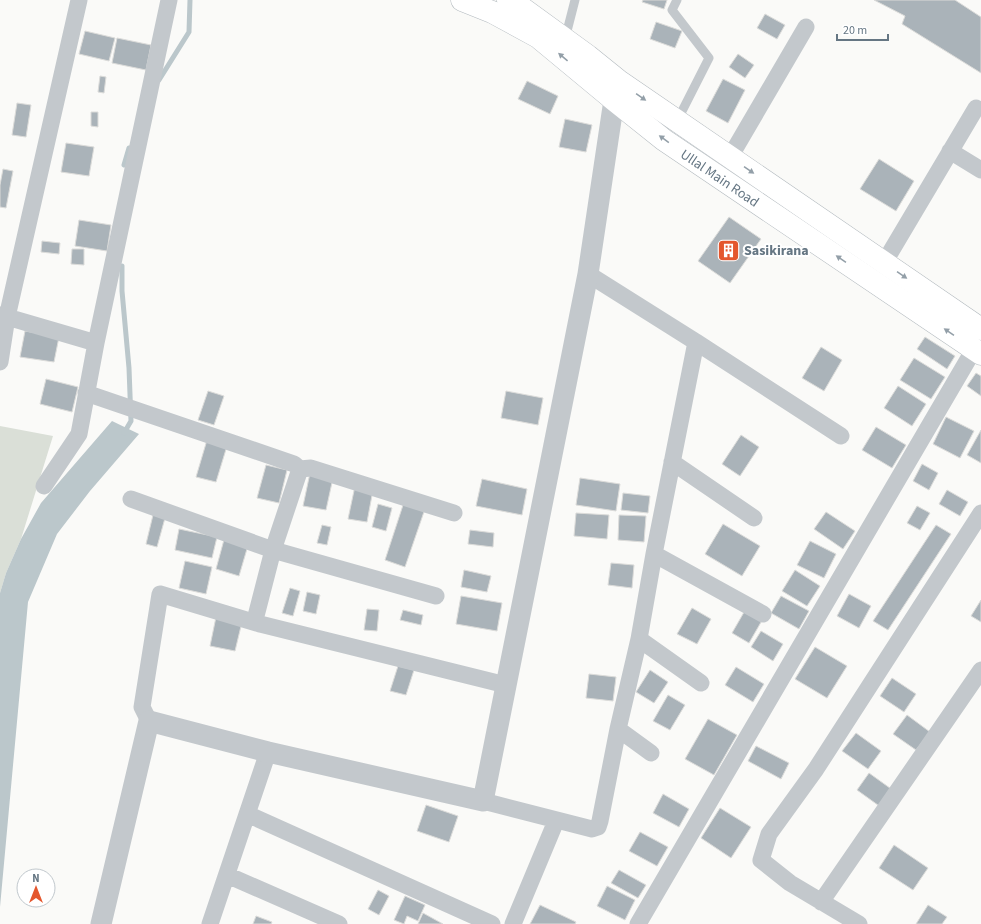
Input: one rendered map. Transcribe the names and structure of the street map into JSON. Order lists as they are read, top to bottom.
{
  "streets": {
    "main road": ["Ullal Main Road"]
  },
  "places": {
    "building": ["Sasikirana"]
  },
  "scale_bar": "20 m",
  "north": "top"
}
